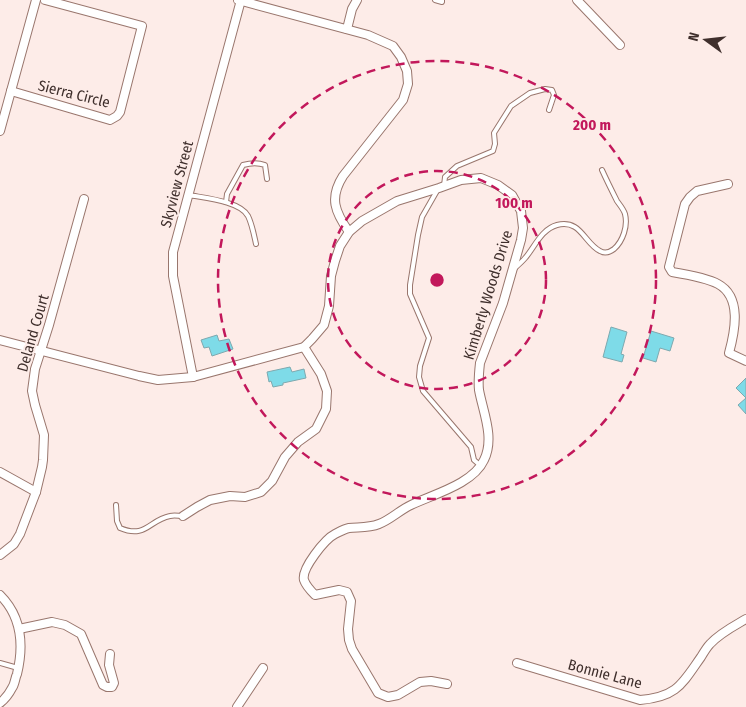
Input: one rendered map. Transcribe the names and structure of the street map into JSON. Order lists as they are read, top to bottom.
{
  "streets": {
    "street": [
      "Sierra Circle",
      "Skyview Street",
      "Kimberly Woods Drive",
      "Deland Court",
      "Bonnie Lane"
    ]
  },
  "north": "left",
  "rings": ["200 m", "100 m"]
}
